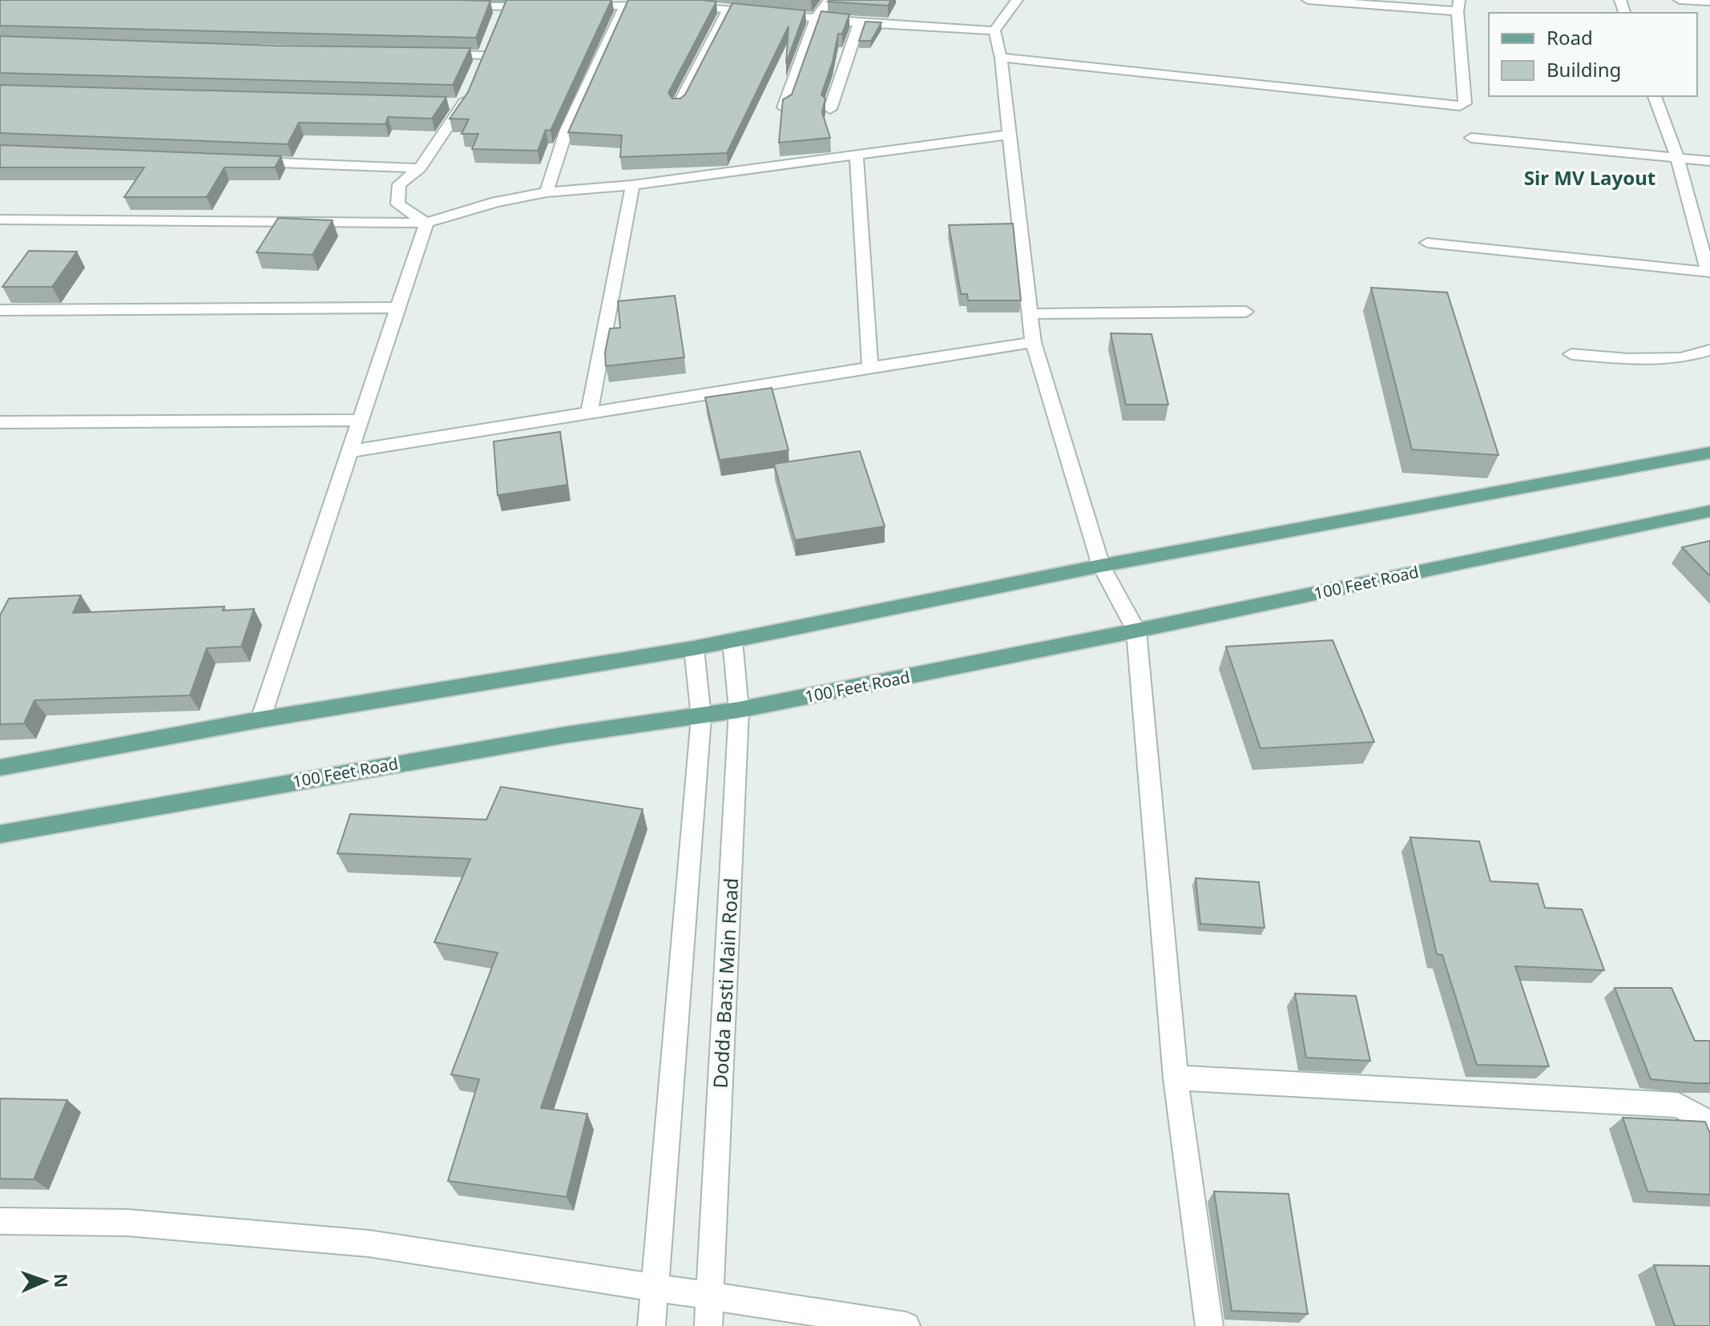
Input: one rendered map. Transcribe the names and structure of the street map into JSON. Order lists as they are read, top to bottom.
{
  "streets": {
    "main road": ["100 Feet Road"],
    "street": ["Dodda Basti Main Road"]
  },
  "crossings": [
    ["100 Feet Road", "Dodda Basti Main Road"]
  ],
  "districts": ["Sir MV Layout"],
  "legend": ["Road", "Building"],
  "north": "right"
}
